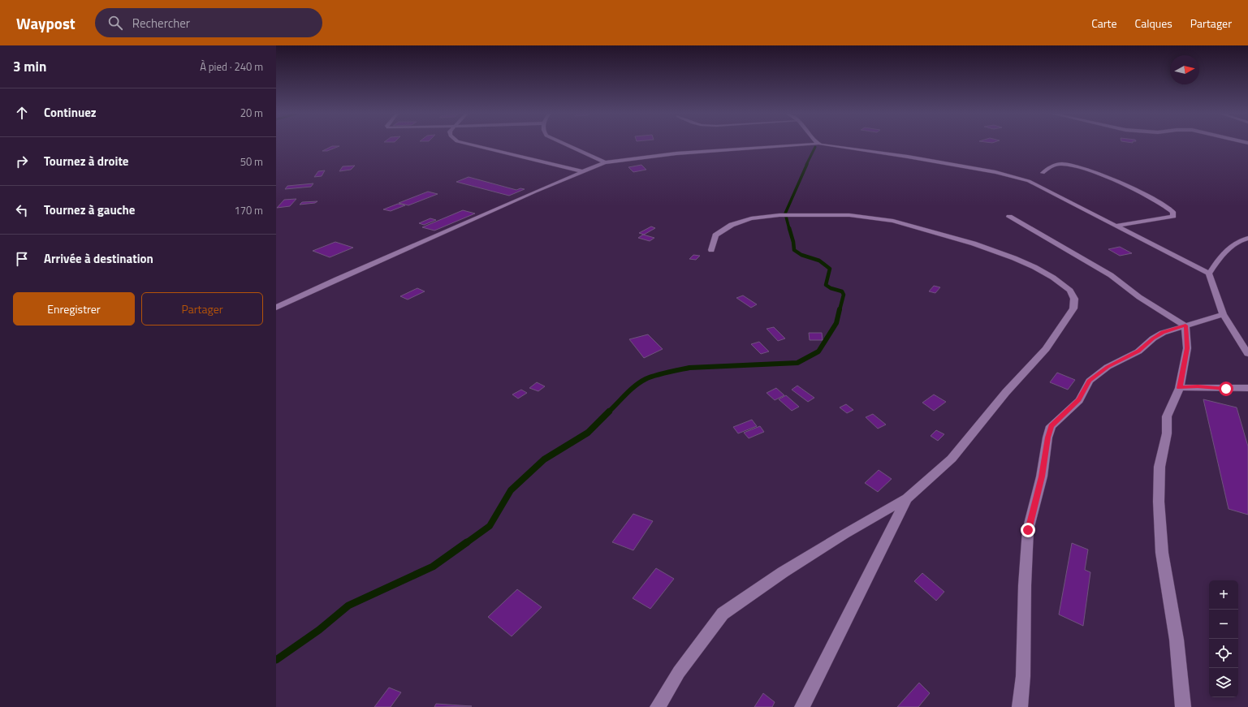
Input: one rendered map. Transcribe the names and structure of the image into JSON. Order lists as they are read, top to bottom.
{
  "north": "right",
  "page": {
    "header": "Waypost",
    "search": "Rechercher",
    "nav": ["Carte", "Calques", "Partager"],
    "heading": ["3 min", "À pied · 240 m"],
    "list": [
      ["Continuez", "20 m"],
      ["Tournez à droite", "50 m"],
      ["Tournez à gauche", "170 m"],
      "Arrivée à destination"
    ],
    "buttons": ["Enregistrer", "Partager"],
    "map_buttons": ["+", "−"]
  }
}
